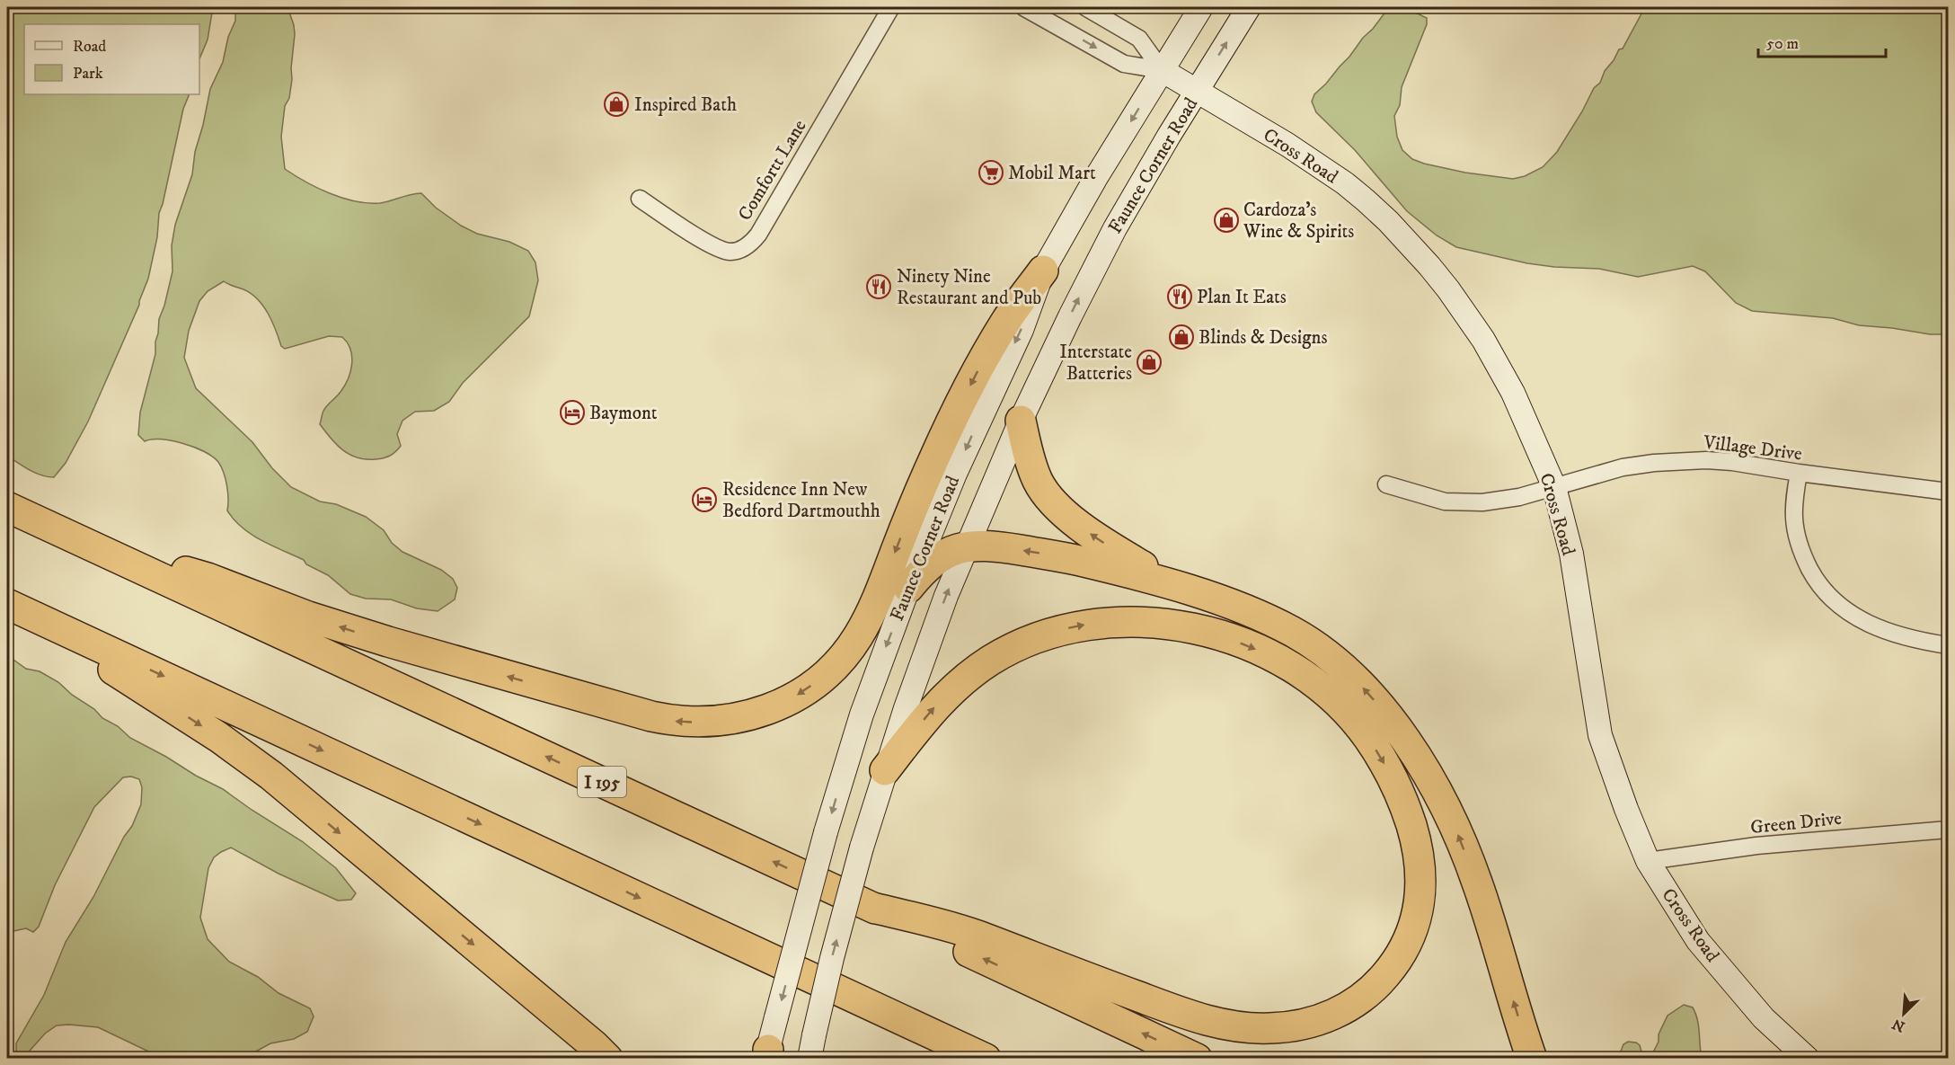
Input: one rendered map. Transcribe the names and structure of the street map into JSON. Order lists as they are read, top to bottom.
{
  "streets": {
    "highway": ["I 195"],
    "main road": ["Cross Road", "Faunce Corner Road"],
    "street": ["Comfortt Lane", "Village Drive", "Green Drive"]
  },
  "crossings": [
    ["Cross Road", "Faunce Corner Road"],
    ["Cross Road", "Village Drive"],
    ["Cross Road", "Green Drive"]
  ],
  "places": {
    "shop": [
      "Inspired Bath",
      "Cardoza's Wine & Spirits",
      "Blinds & Designs",
      "Interstate Batteries"
    ],
    "supermarket": ["Mobil Mart"],
    "restaurant": ["Ninety Nine Restaurant and Pub", "Plan It Eats"],
    "hotel": ["Baymont", "Residence Inn New Bedford Dartmouthh"]
  },
  "legend": ["Road", "Park"],
  "scale_bar": "50 m",
  "north": "bottom left"
}
